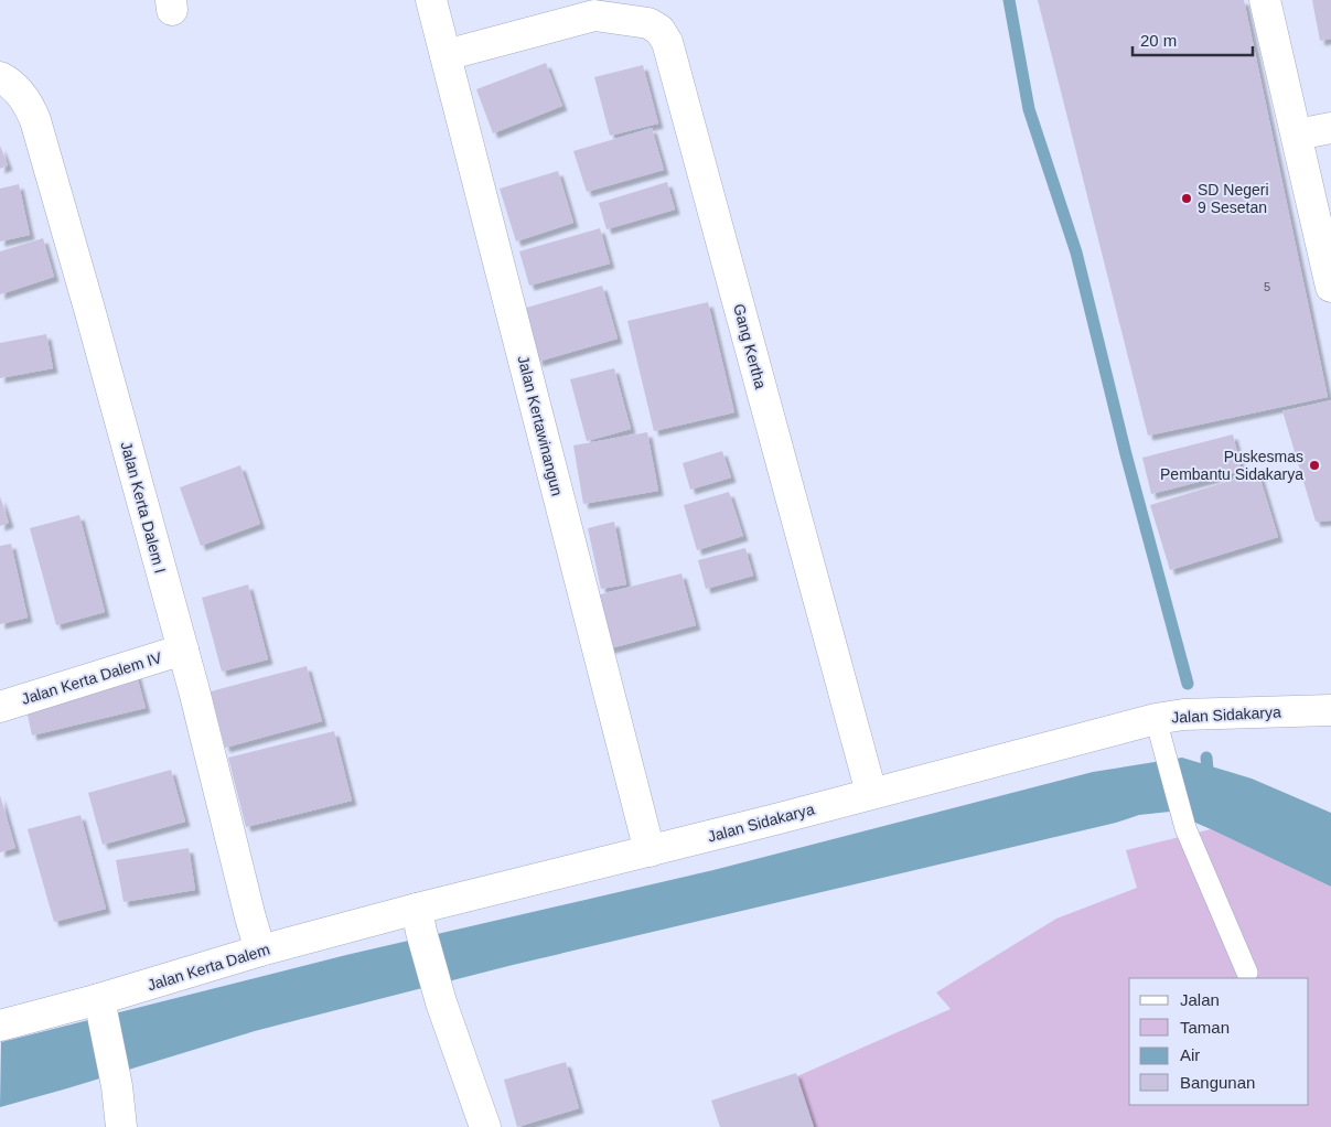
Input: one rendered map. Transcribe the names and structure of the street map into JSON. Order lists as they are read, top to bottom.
{
  "streets": {
    "street": [
      "Gang Kertha",
      "Jalan Kertawinangun",
      "Jalan Kerta Dalem I",
      "Jalan Kerta Dalem IV",
      "Jalan Sidakarya",
      "Jalan Kerta Dalem"
    ]
  },
  "crossings": [
    ["Gang Kertha", "Jalan Sidakarya"],
    ["Jalan Kertawinangun", "Jalan Sidakarya"],
    ["Jalan Kerta Dalem I", "Jalan Kerta Dalem IV"],
    ["Jalan Kerta Dalem I", "Jalan Kerta Dalem"],
    ["Jalan Sidakarya", "Jalan Kerta Dalem"]
  ],
  "places": ["SD Negeri 9 Sesetan", "Puskesmas Pembantu Sidakarya"],
  "house_numbers": ["5"],
  "legend": [
    "Jalan",
    "Taman",
    "Air",
    "Bangunan"
  ],
  "scale_bar": "20 m"
}
